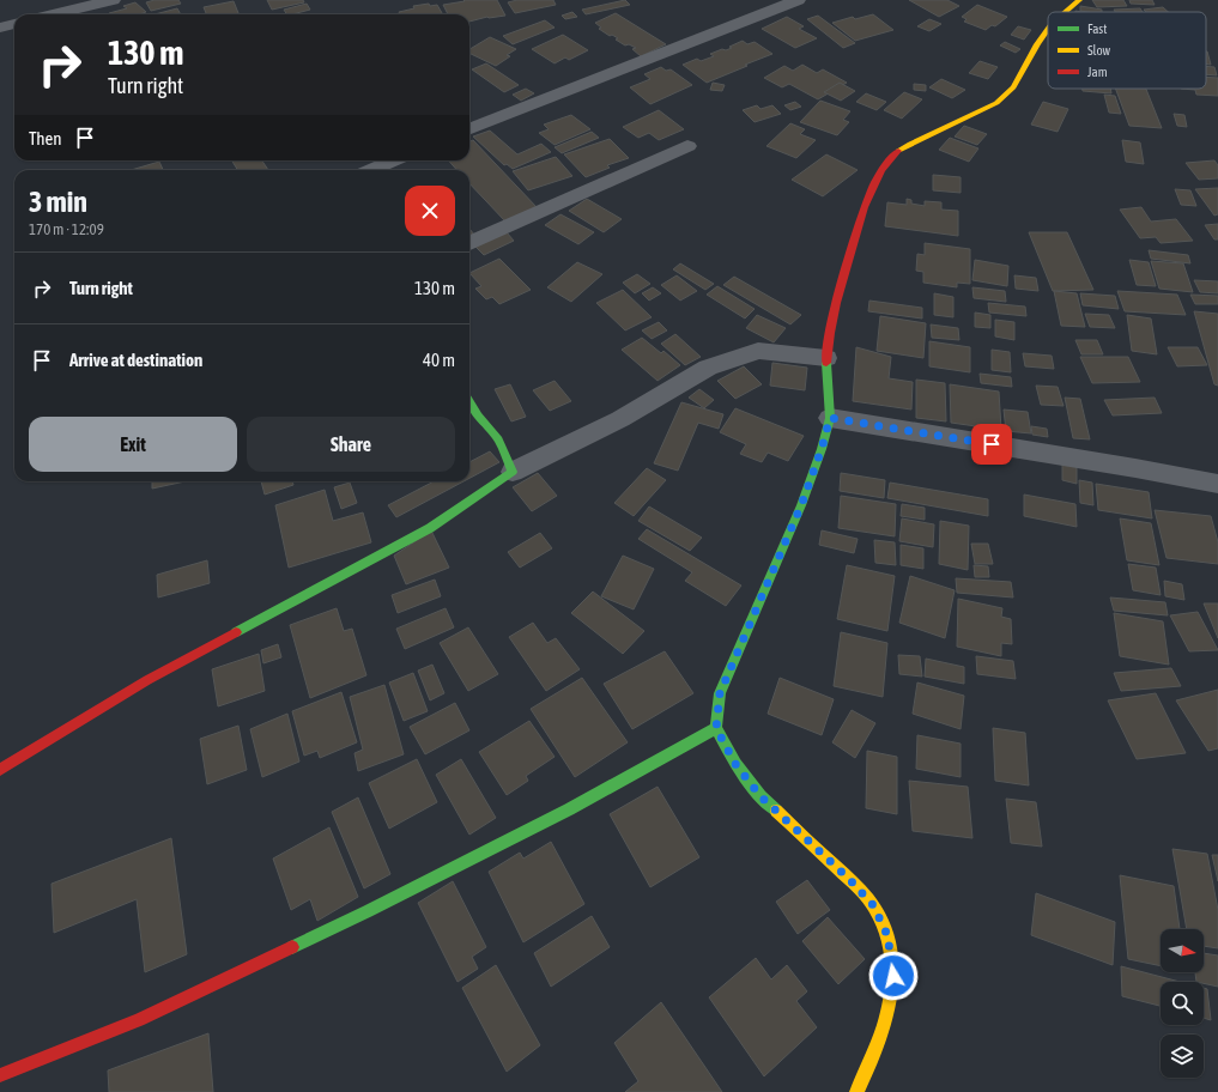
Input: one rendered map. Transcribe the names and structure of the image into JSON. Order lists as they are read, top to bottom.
{
  "legend": ["Fast", "Slow", "Jam"],
  "north": "right",
  "page": {
    "turn": ["130 m", "Turn right"],
    "then": "Then",
    "heading": ["3 min", "170 m · 12:09"],
    "list": [
      {
        "name": "Turn right",
        "value": "130 m"
      },
      {
        "name": "Arrive at destination",
        "value": "40 m"
      }
    ],
    "buttons": ["Exit", "Share"]
  }
}
